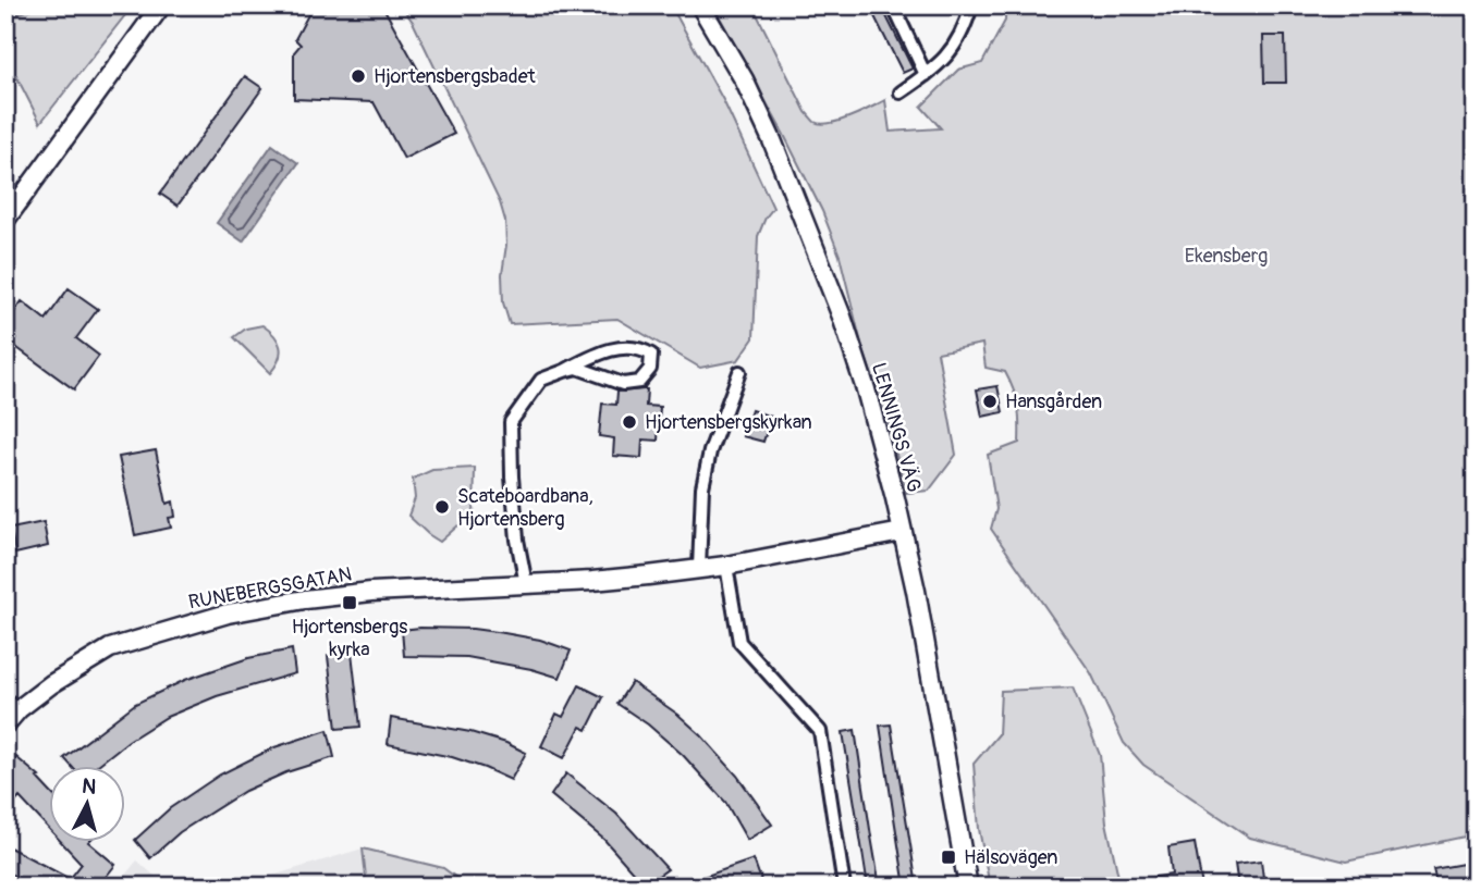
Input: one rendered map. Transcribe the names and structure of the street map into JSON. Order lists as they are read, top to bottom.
{
  "streets": {
    "street": ["LENNINGS VÄG", "RUNEBERGSGATAN"]
  },
  "crossings": [
    ["LENNINGS VÄG", "RUNEBERGSGATAN"]
  ],
  "parks": ["Ekensberg"],
  "places": {
    "other": [
      "Hjortensbergsbadet",
      "Hansgården",
      "Hjortensbergskyrkan",
      "Scateboardbana, Hjortensberg"
    ],
    "transit": ["Hjortensbergs kyrka", "Hälsovägen"]
  },
  "north": "top"
}
